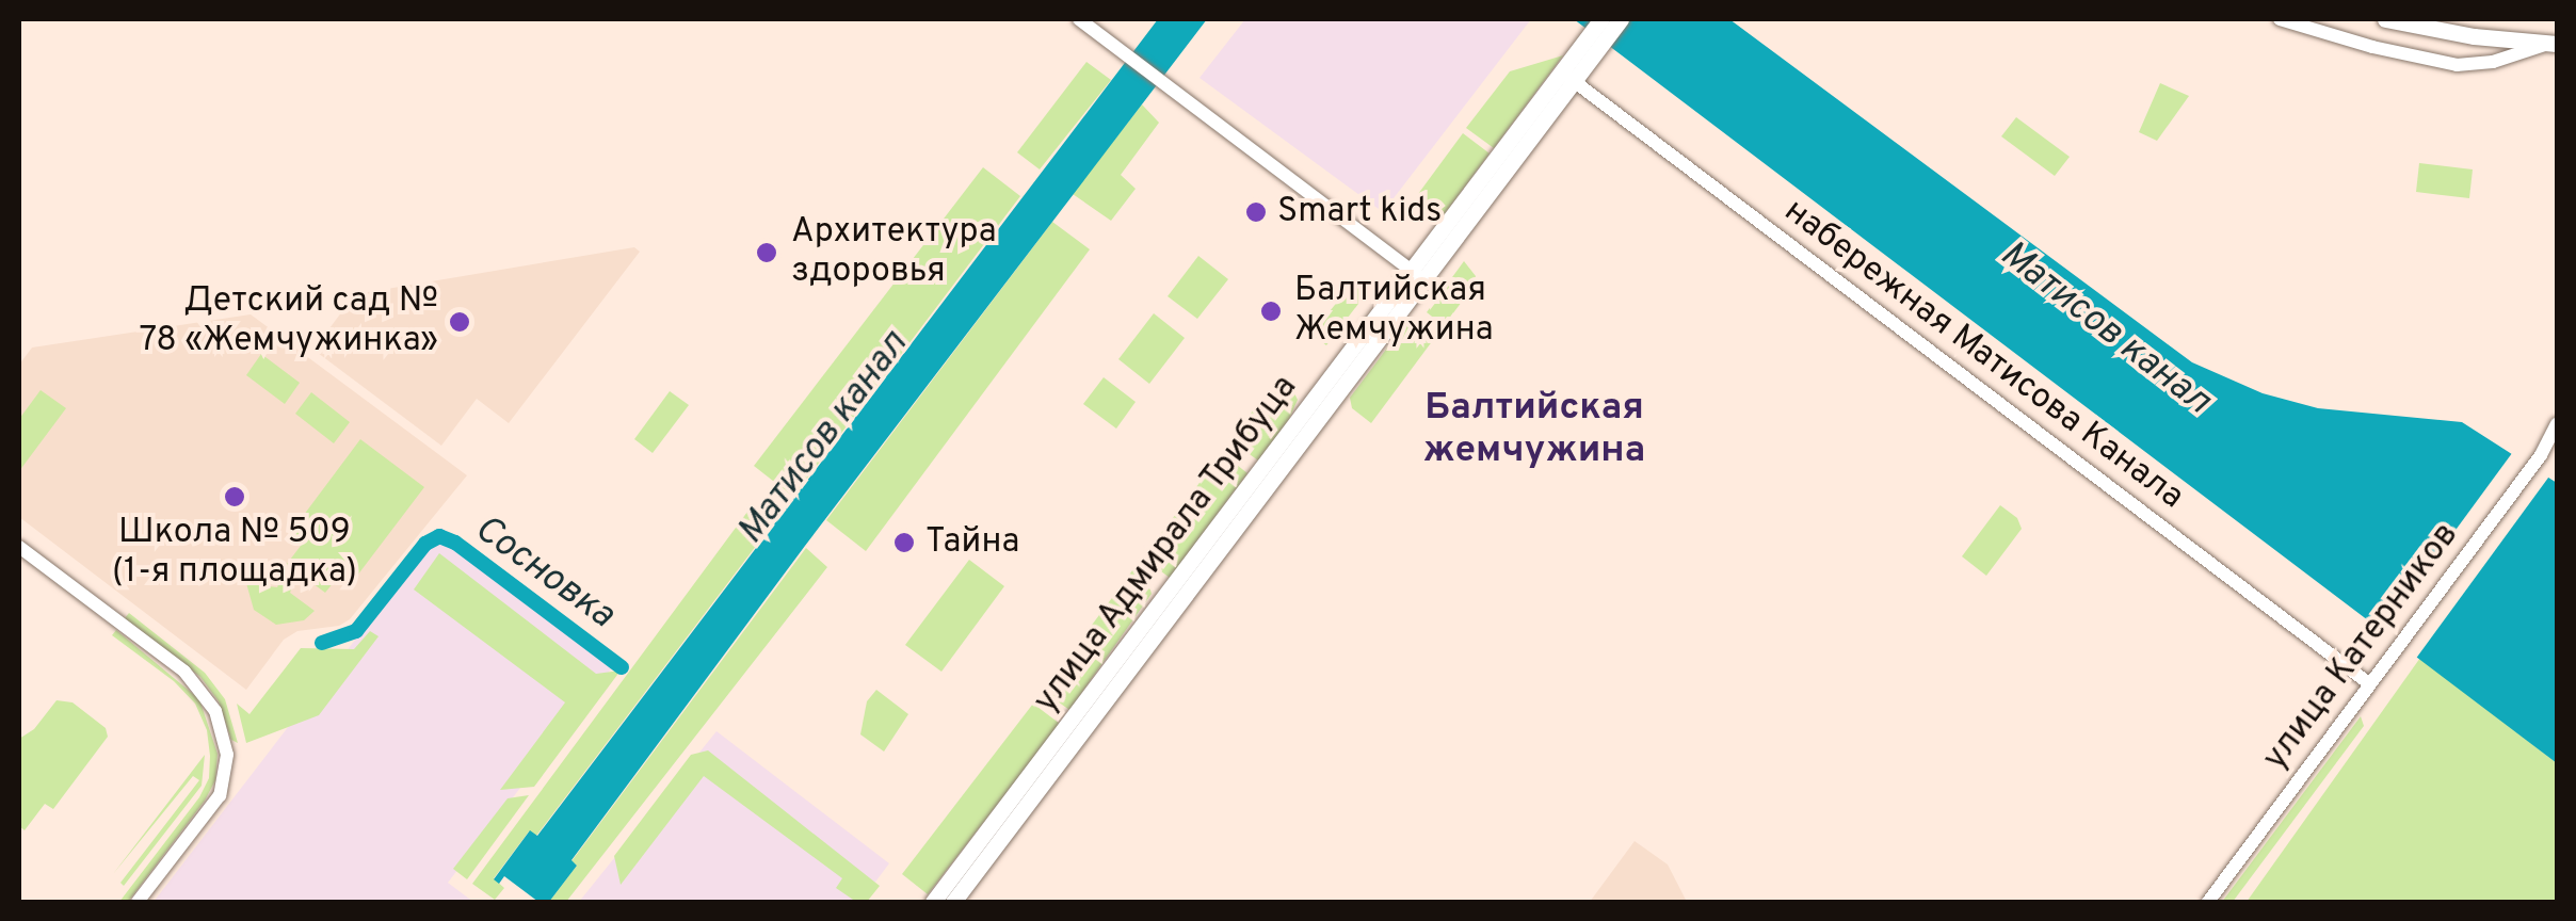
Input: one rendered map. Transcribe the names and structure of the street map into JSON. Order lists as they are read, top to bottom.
{
  "streets": {
    "street": ["набережная Матисова Канала", "улица Адмирала Трибуца", "улица Катерников"]
  },
  "crossings": [
    ["набережная Матисова Канала", "улица Адмирала Трибуца"],
    ["набережная Матисова Канала", "улица Катерников"]
  ],
  "districts": ["Балтийская жемчужина"],
  "water": ["Матисов канал", "Сосновка"],
  "places": [
    "Smart kids",
    "Архитектура здоровья",
    "Балтийская Жемчужина",
    "Детский сад № 78 «Жемчужинка»",
    "Школа № 509 (1-я площадка)",
    "Тайна"
  ]
}
